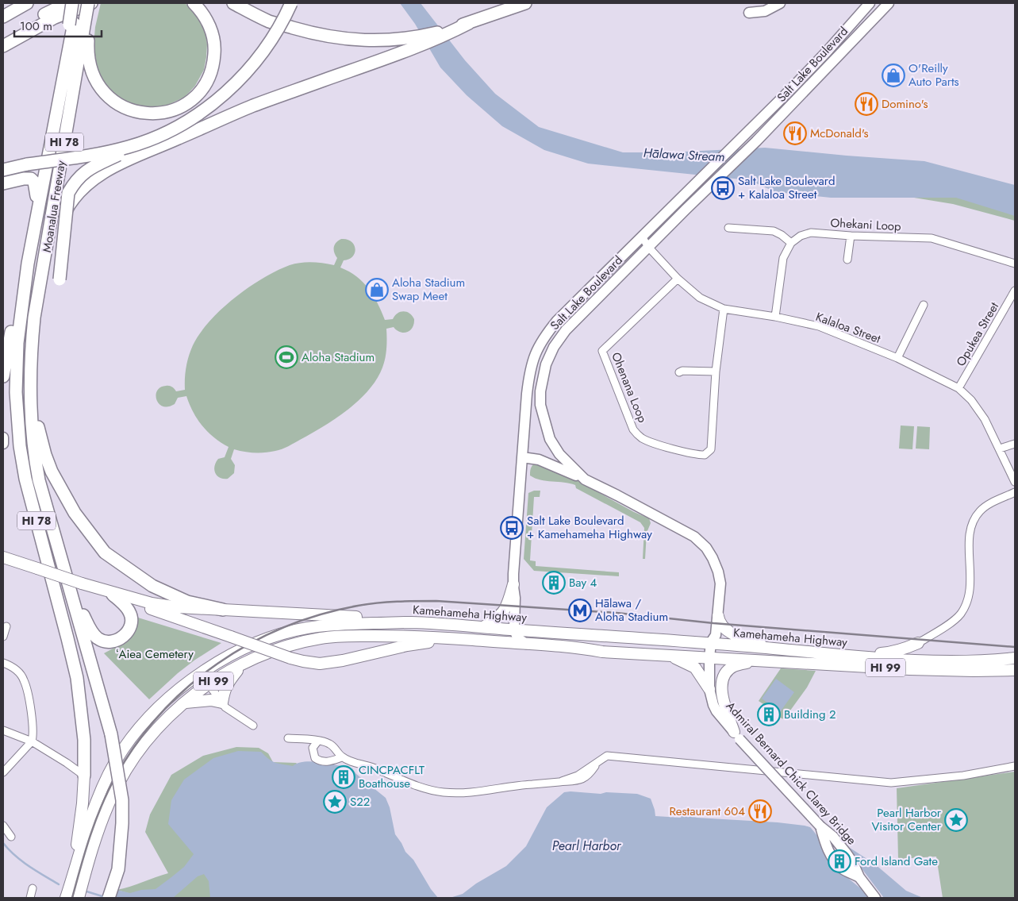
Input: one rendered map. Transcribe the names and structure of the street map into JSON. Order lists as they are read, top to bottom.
{
  "streets": {
    "highway": ["HI 78", "Moanalua Freeway"],
    "main road": [
      "Salt Lake Boulevard",
      "Kamehameha Highway",
      "HI 99",
      "Admiral Bernard Chick Clarey Bridge"
    ],
    "street": [
      "Ohekani Loop",
      "Kalaloa Street",
      "Opukea Street",
      "Ohenana Loop"
    ]
  },
  "crossings": [
    ["Salt Lake Boulevard", "Kalaloa Street"],
    ["Salt Lake Boulevard", "Kamehameha Highway"],
    ["Salt Lake Boulevard", "Admiral Bernard Chick Clarey Bridge"],
    ["HI 78", "Moanalua Freeway"],
    ["HI 78", "Kamehameha Highway"],
    ["Kalaloa Street", "Opukea Street"],
    ["Kalaloa Street", "Ohenana Loop"],
    ["Kamehameha Highway", "Admiral Bernard Chick Clarey Bridge"]
  ],
  "water": ["Hālawa Stream", "Pearl Harbor"],
  "parks": ["ʻAiea Cemetery"],
  "places": {
    "shop": ["O'Reilly Auto Parts", "Aloha Stadium Swap Meet"],
    "restaurant": ["Domino's", "McDonald's", "Restaurant 604"],
    "bus stop": ["Salt Lake Boulevard + Kalaloa Street", "Salt Lake Boulevard + Kamehameha Highway"],
    "sports": ["Aloha Stadium"],
    "building": [
      "Bay 4",
      "Building 2",
      "CINCPACFLT Boathouse",
      "Ford Island Gate"
    ],
    "metro station": ["Hālawa / Aloha Stadium"],
    "place": ["S22", "Pearl Harbor Visitor Center"]
  },
  "scale_bar": "100 m"
}
